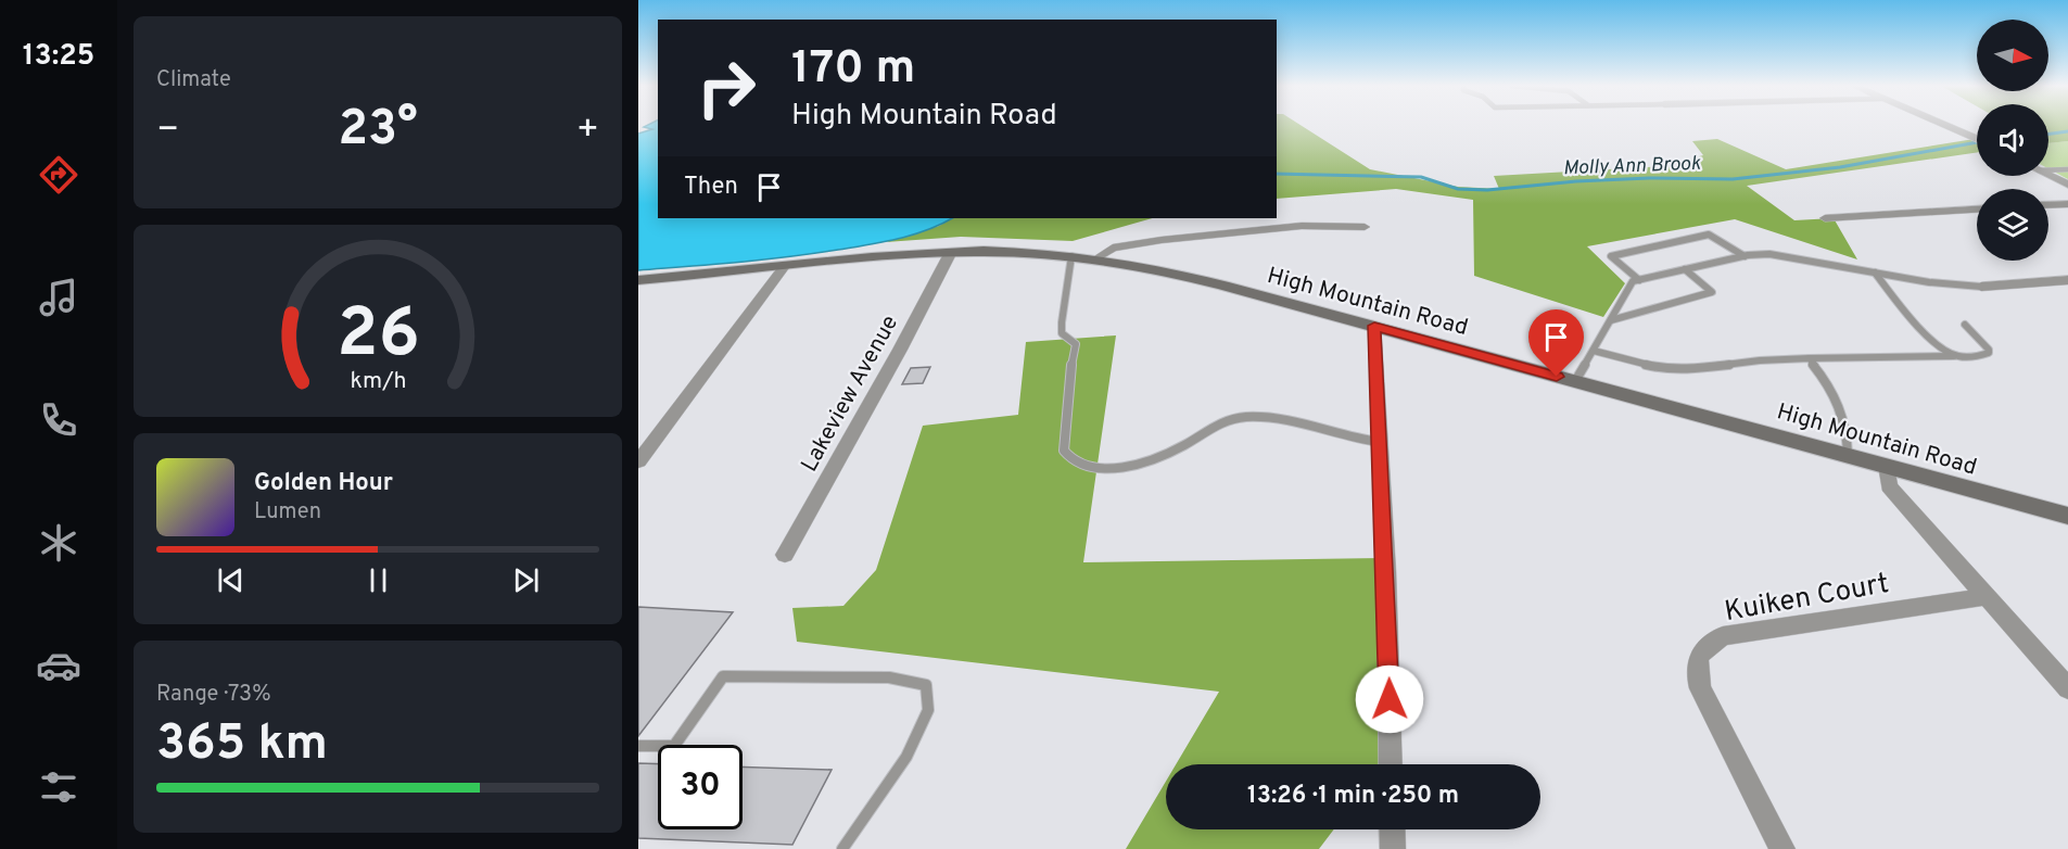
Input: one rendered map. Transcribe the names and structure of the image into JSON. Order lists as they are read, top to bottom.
{
  "streets": {
    "street": ["High Mountain Road", "Lakeview Avenue", "Kuiken Court"]
  },
  "crossings": [
    ["High Mountain Road", "Lakeview Avenue"]
  ],
  "water": ["Molly Ann Brook"],
  "north": "right",
  "page": {
    "tabs": "13:25",
    "tile": [
      "Climate",
      ["Range · 73%", "365 km"]
    ],
    "turn": ["170 m", "High Mountain Road"],
    "heat": ["−", "23°", "+"],
    "then": "Then",
    "song": ["Golden Hour", "Lumen"],
    "limit": "30",
    "trip": "13:26 · 1 min · 250 m",
    "gauge": ["26", "km/h"]
  }
}
